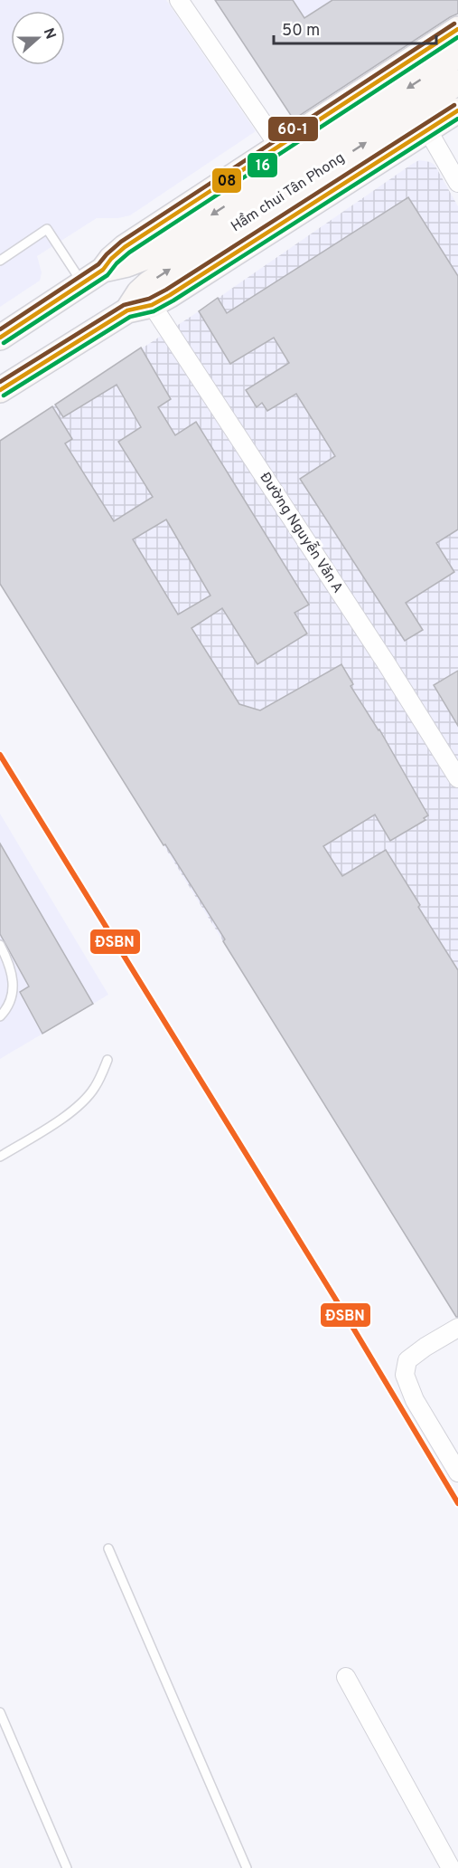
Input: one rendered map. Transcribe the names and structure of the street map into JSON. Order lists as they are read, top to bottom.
{
  "streets": {
    "main road": ["Hầm chui Tân Phong"],
    "street": ["Đường Nguyễn Văn A"]
  },
  "crossings": [
    ["Hầm chui Tân Phong", "Đường Nguyễn Văn A"]
  ],
  "lines": [
    "transit line 60-1",
    "transit line 08",
    "transit line 16",
    "transit line ĐSBN"
  ],
  "scale_bar": "50 m",
  "north": "right"
}
